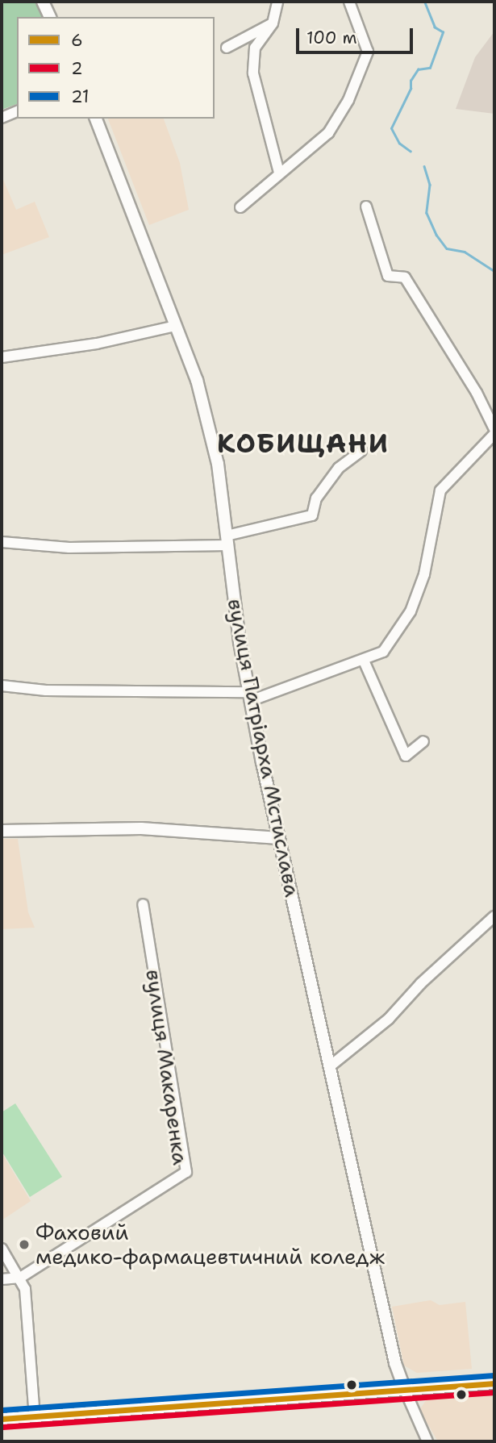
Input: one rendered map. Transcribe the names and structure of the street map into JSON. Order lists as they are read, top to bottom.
{
  "streets": {
    "main road": ["вулиця Патріарха Мстислава"],
    "street": ["вулиця Макаренка"]
  },
  "districts": ["КОБИЩАНИ"],
  "places": ["Фаховий медико-фармацевтичний коледж"],
  "lines": ["transit line 21", "transit line 6", "transit line 2"],
  "legend": ["6", "2", "21"],
  "scale_bar": "100 m"
}
